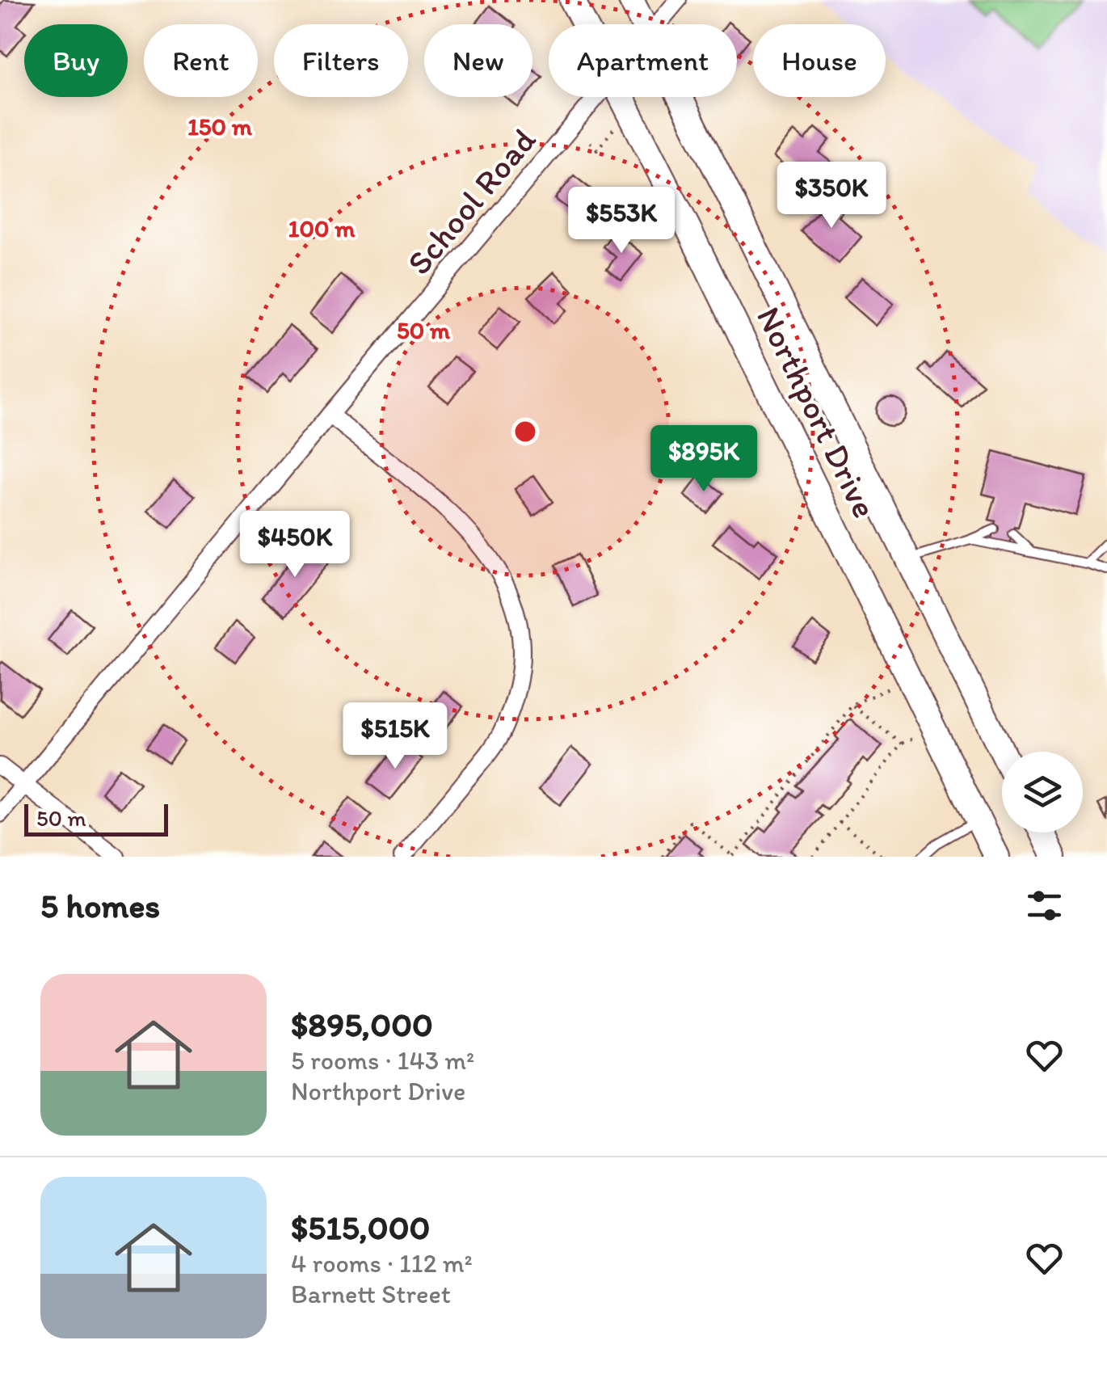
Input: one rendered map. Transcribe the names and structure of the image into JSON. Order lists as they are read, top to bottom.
{
  "streets": {
    "main road": ["Northport Drive"],
    "street": ["School Road"]
  },
  "scale_bar": "50 m",
  "page": {
    "chip": [
      "Buy",
      "Rent",
      "Filters",
      "New",
      "Apartment",
      "House"
    ],
    "price": [
      "$350K",
      "$553K",
      "$895K",
      "$450K",
      "$515K"
    ],
    "scale": "50 m",
    "heading": "5 homes",
    "list": [
      {
        "name": "$895,000",
        "note": "5 rooms · 143 m² · Northport Drive"
      },
      {
        "name": "$515,000",
        "note": "4 rooms · 112 m² · Barnett Street"
      }
    ]
  },
  "rings": ["150 m", "100 m", "50 m"]
}
